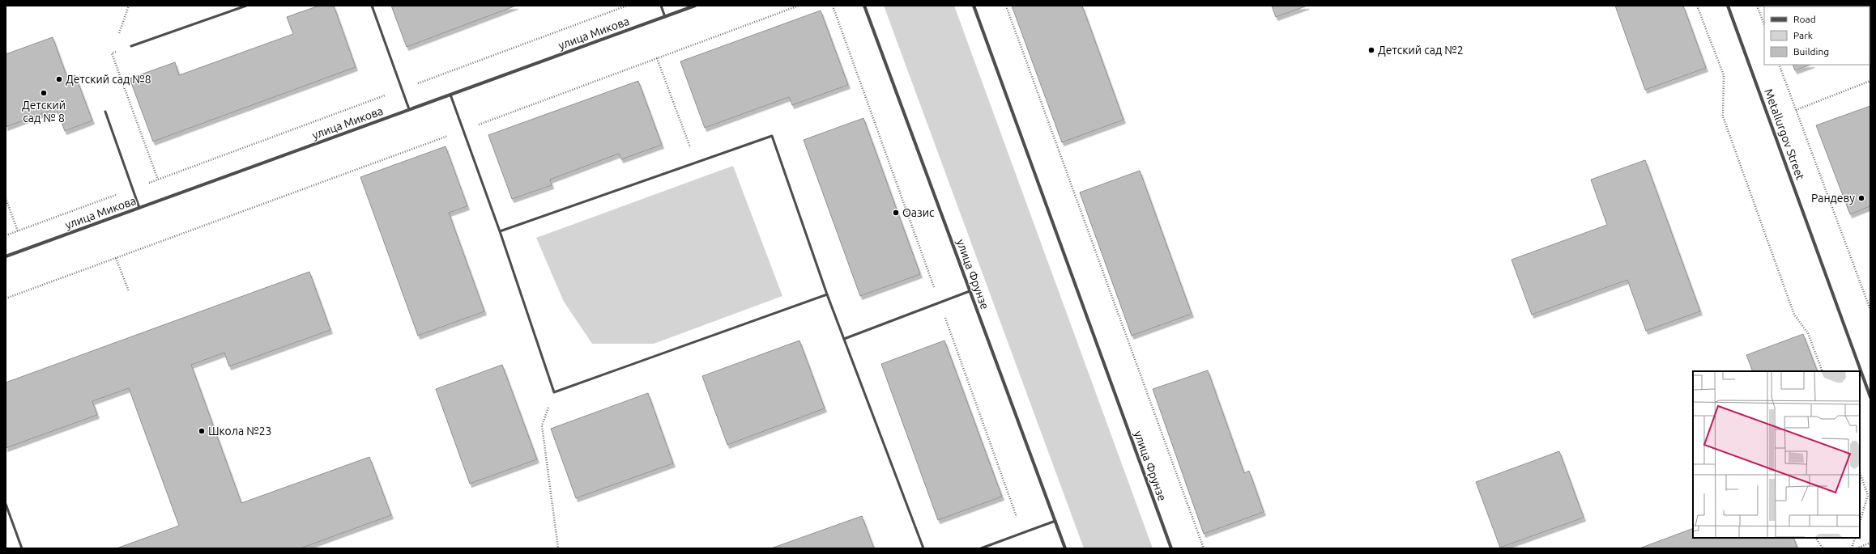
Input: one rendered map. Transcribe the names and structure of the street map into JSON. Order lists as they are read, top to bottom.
{
  "streets": {
    "street": ["улица Микова", "Metallurgov Street", "улица Фрунзе"]
  },
  "places": [
    "Детский сад №2",
    "Детский сад №8",
    "Детский сад № 8",
    "Рандеву",
    "Оазис",
    "Школа №23"
  ],
  "legend": ["Road", "Park", "Building"]
}
